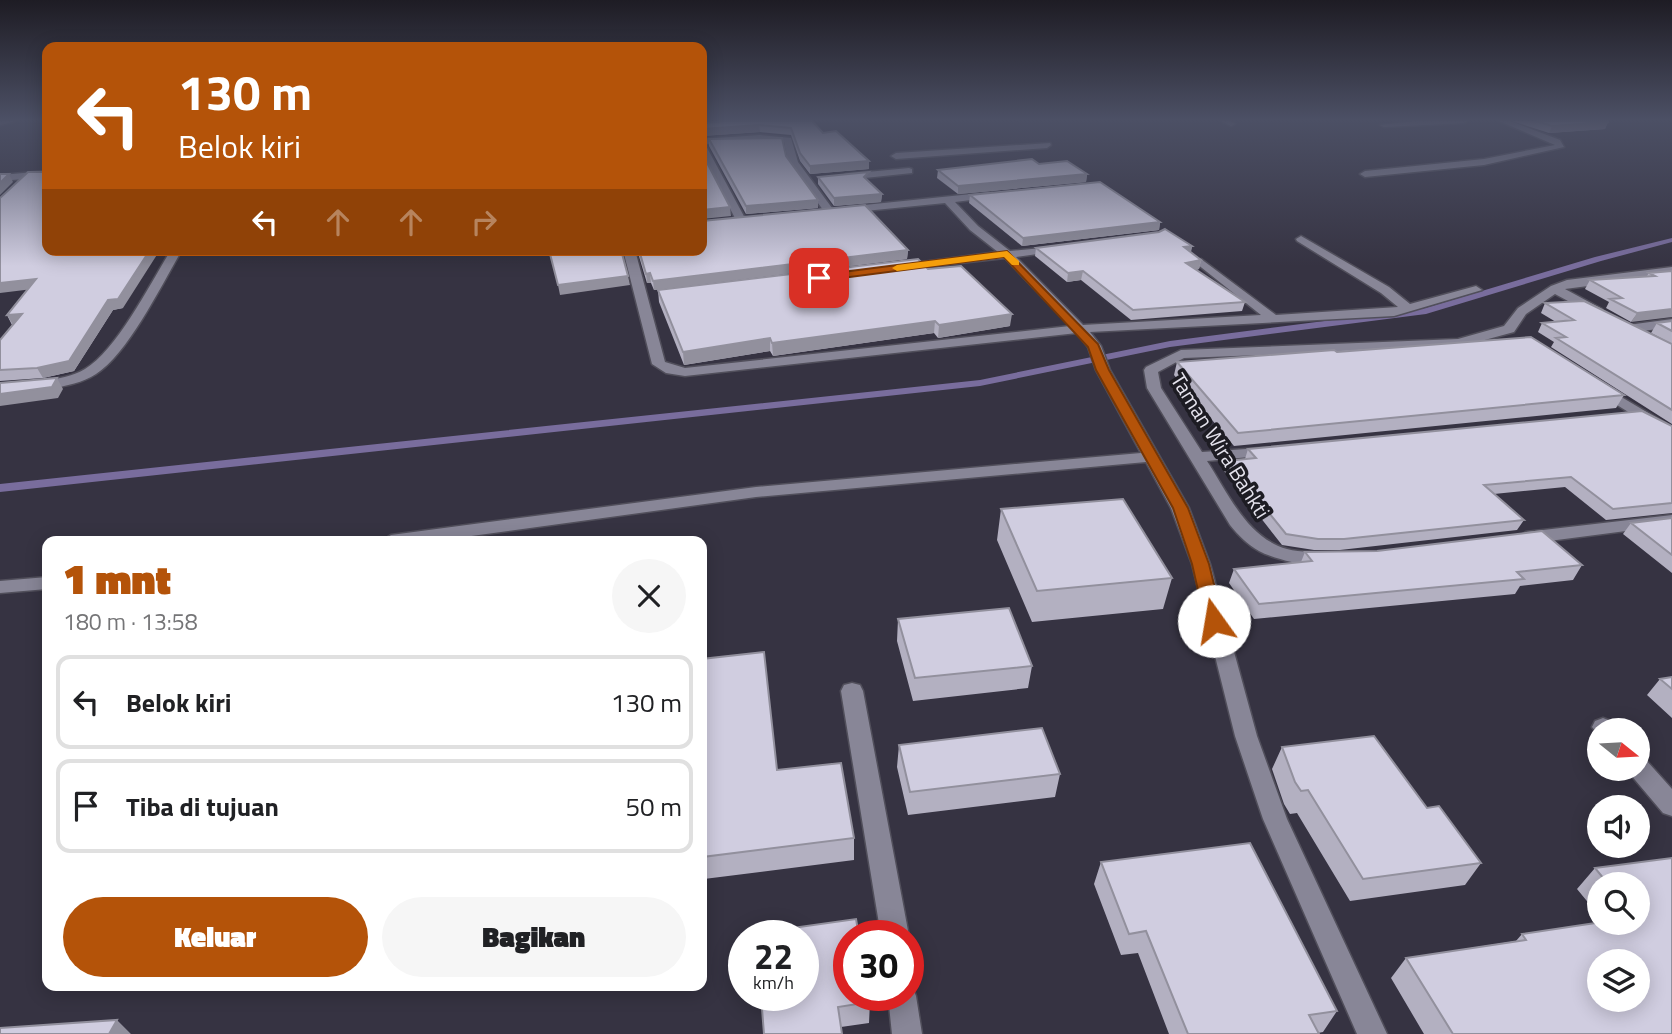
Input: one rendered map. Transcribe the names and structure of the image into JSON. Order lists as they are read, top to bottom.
{
  "streets": {
    "street": ["Taman Wira Bahkti"]
  },
  "north": "right",
  "page": {
    "turn": ["130 m", "Belok kiri"],
    "heading": ["1 mnt", "180 m · 13:58"],
    "list": [
      {
        "name": "Belok kiri",
        "value": "130 m"
      },
      {
        "name": "Tiba di tujuan",
        "value": "50 m"
      }
    ],
    "buttons": ["Keluar", "Bagikan"],
    "speed": "22 km/h",
    "limit": "30"
  }
}
